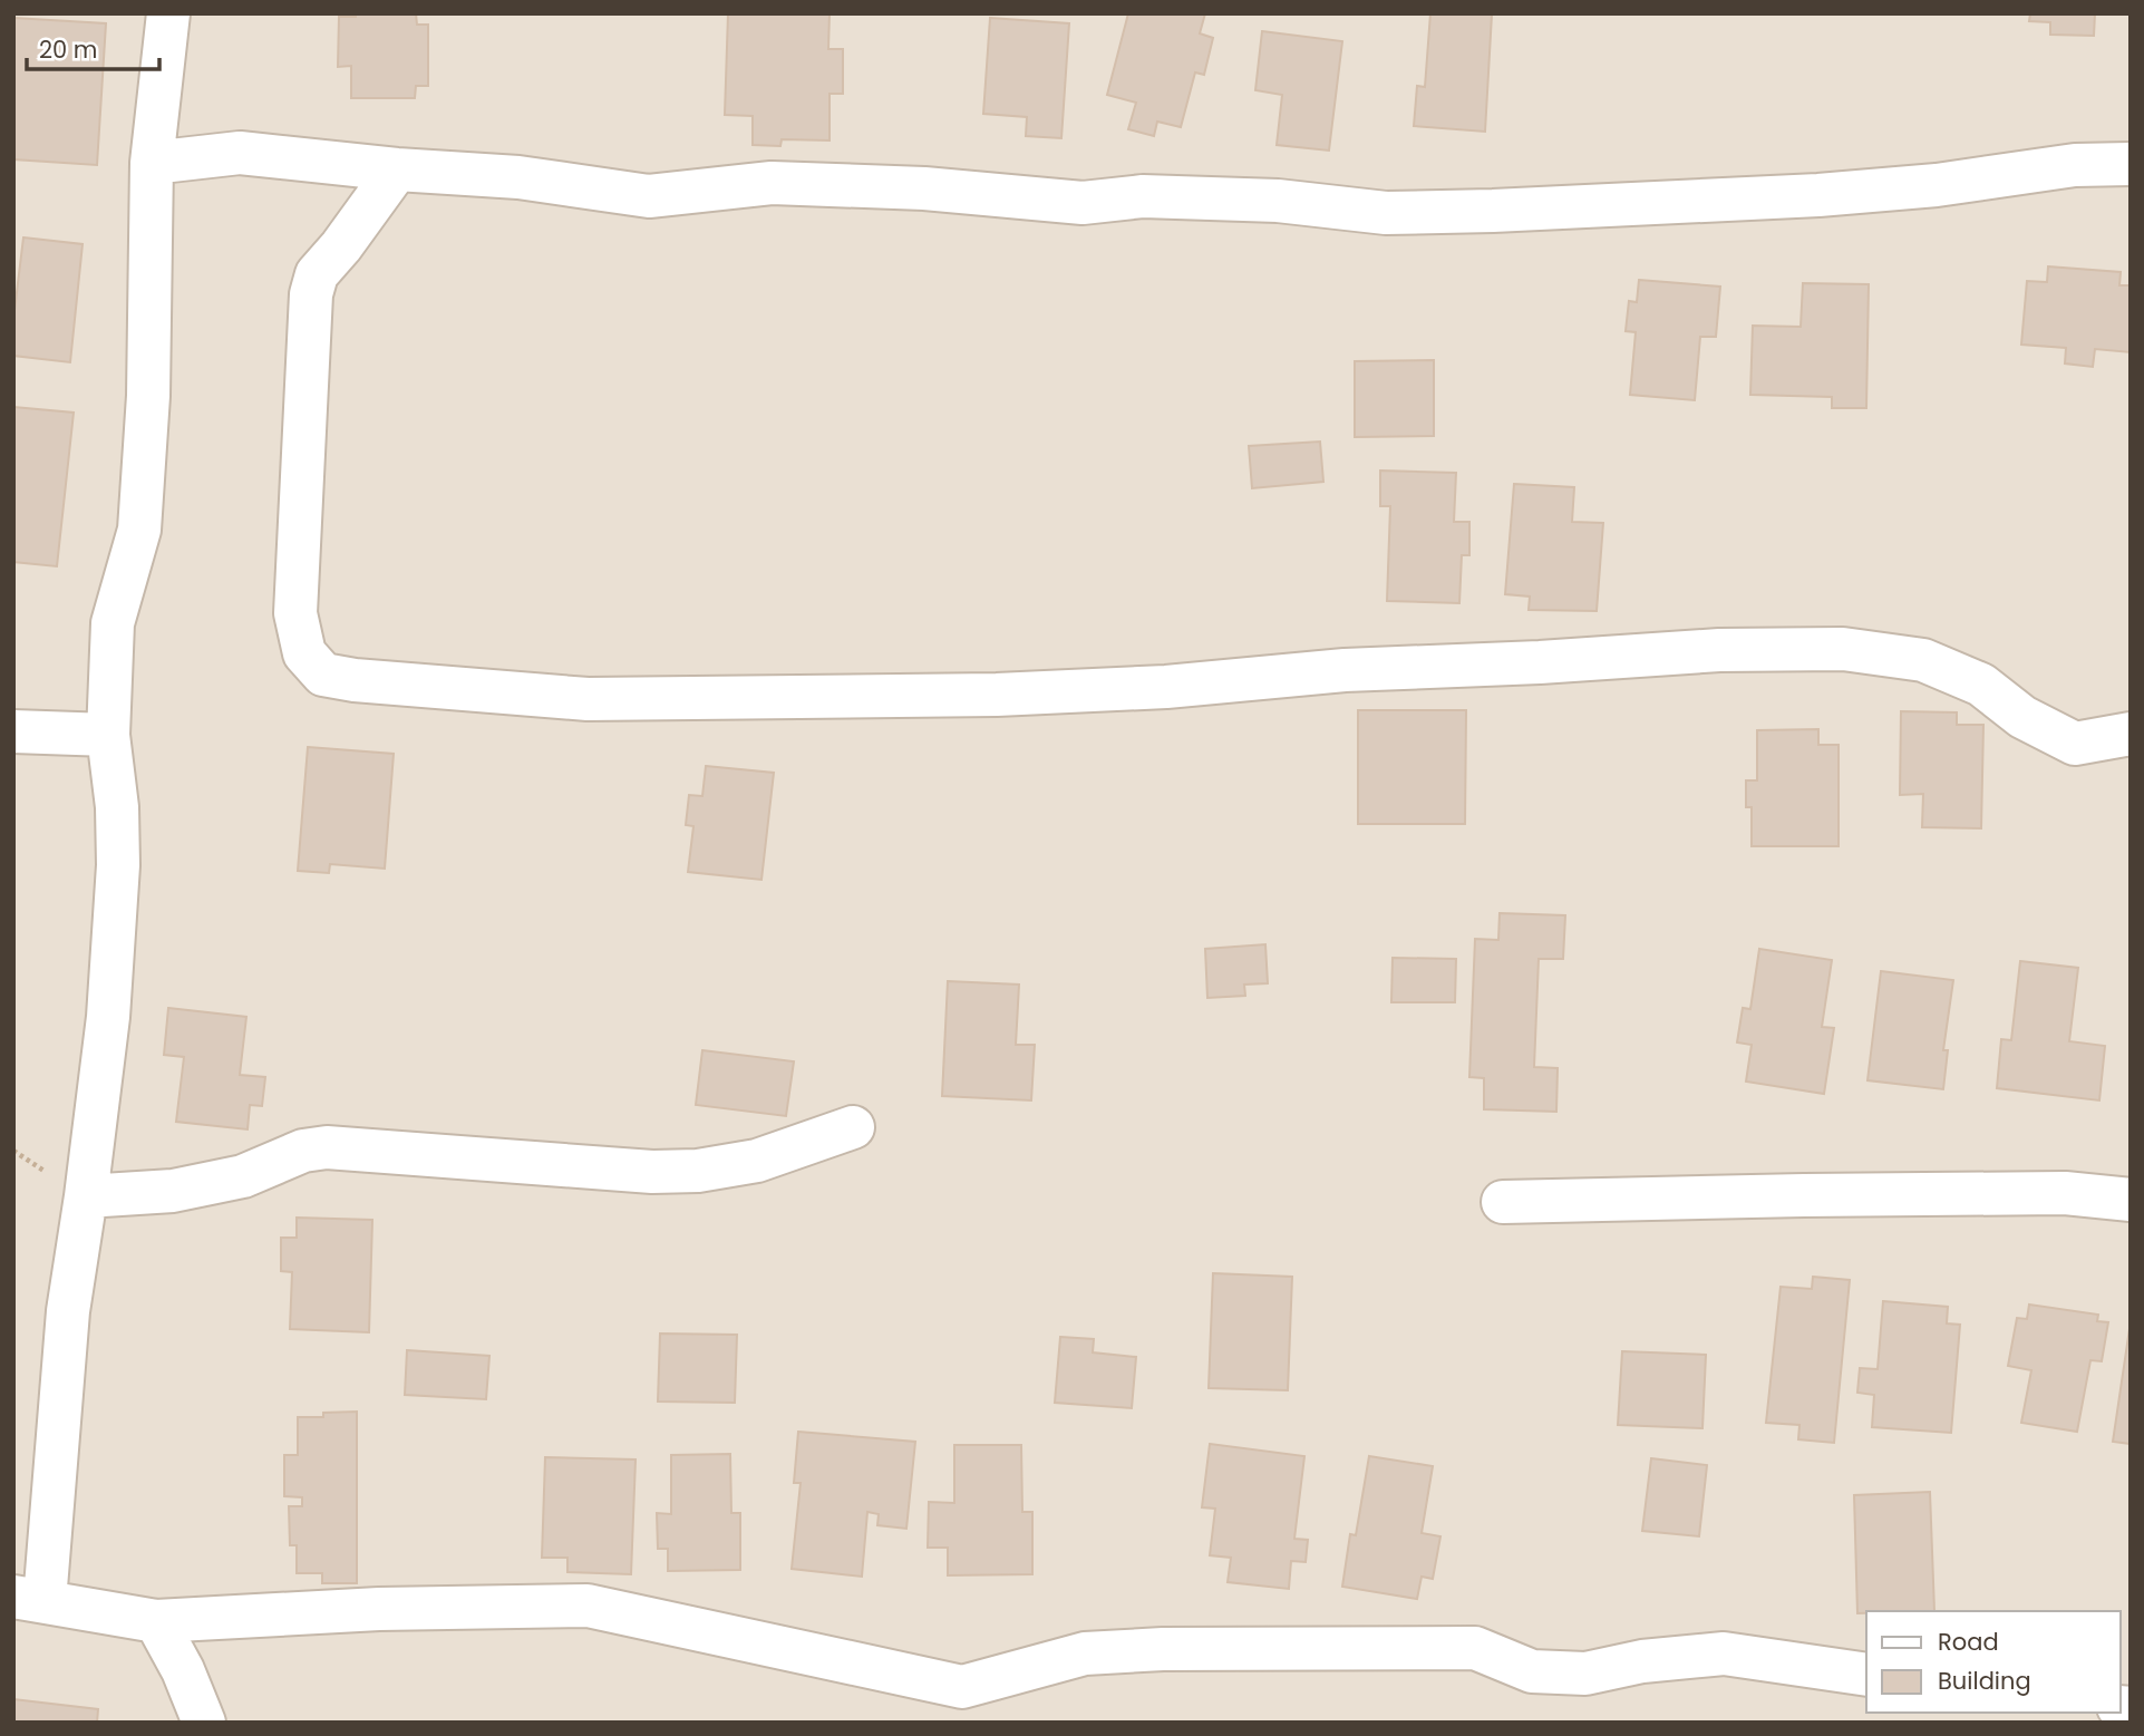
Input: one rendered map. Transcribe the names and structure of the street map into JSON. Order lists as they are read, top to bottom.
{
  "legend": ["Road", "Building"],
  "scale_bar": "20 m"
}
